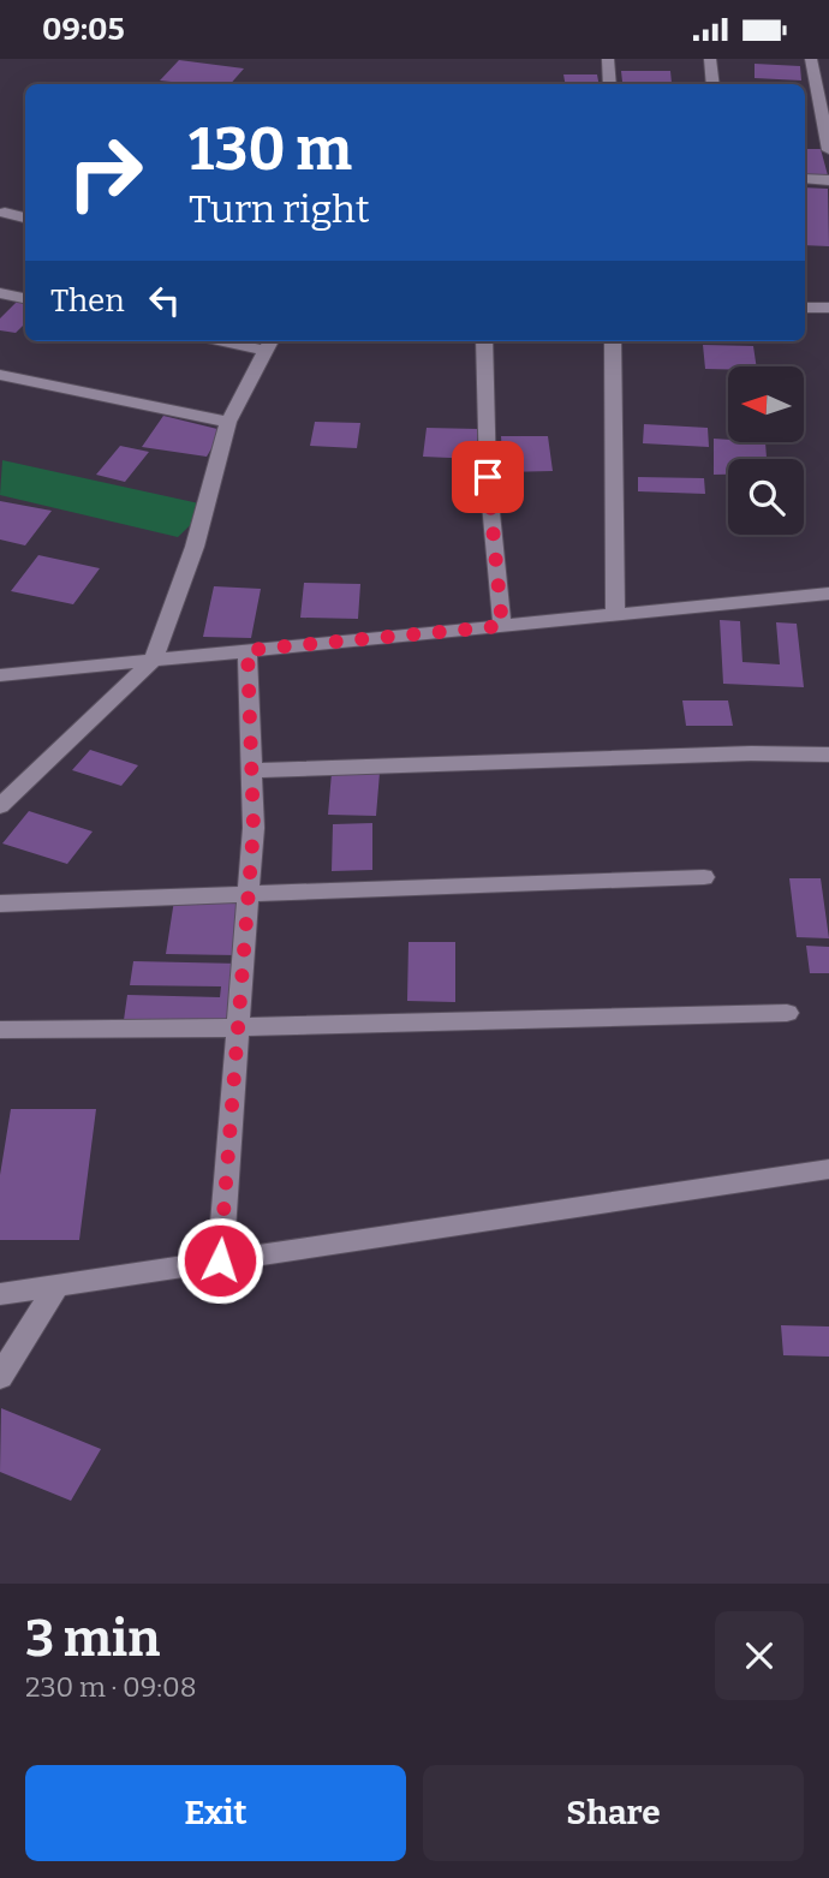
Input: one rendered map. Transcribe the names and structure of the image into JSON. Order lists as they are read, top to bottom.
{
  "north": "left",
  "page": {
    "status": "09:05",
    "turn": ["130 m", "Turn right"],
    "then": "Then",
    "heading": ["3 min", "230 m · 09:08"],
    "buttons": ["Exit", "Share"]
  }
}
